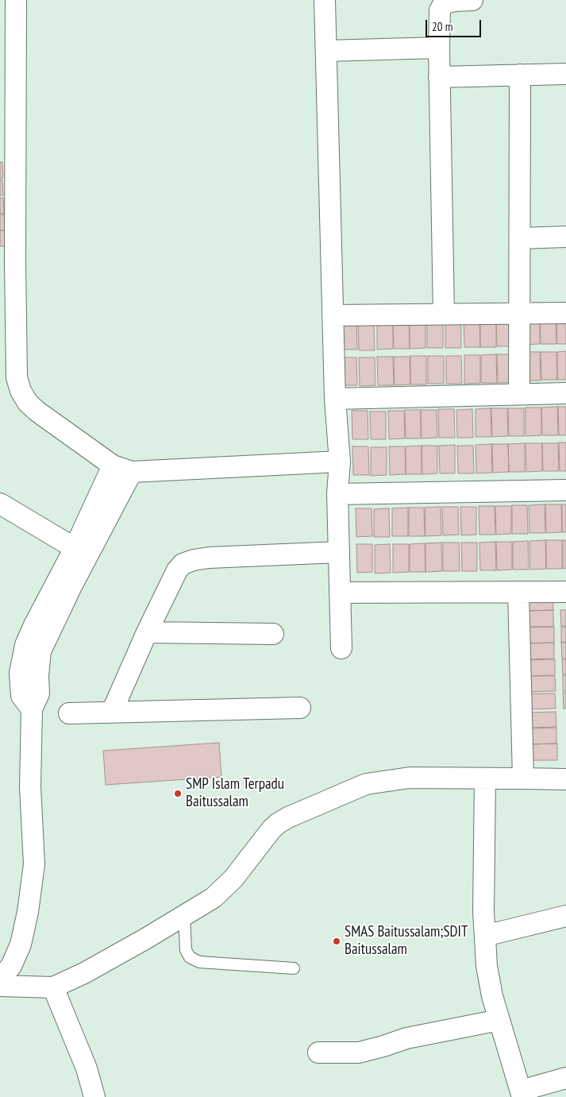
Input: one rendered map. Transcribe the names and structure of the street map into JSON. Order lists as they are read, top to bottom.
{
  "places": ["SMP Islam Terpadu Baitussalam", "SMAS Baitussalam;SDIT Baitussalam"],
  "scale_bar": "20 m"
}
